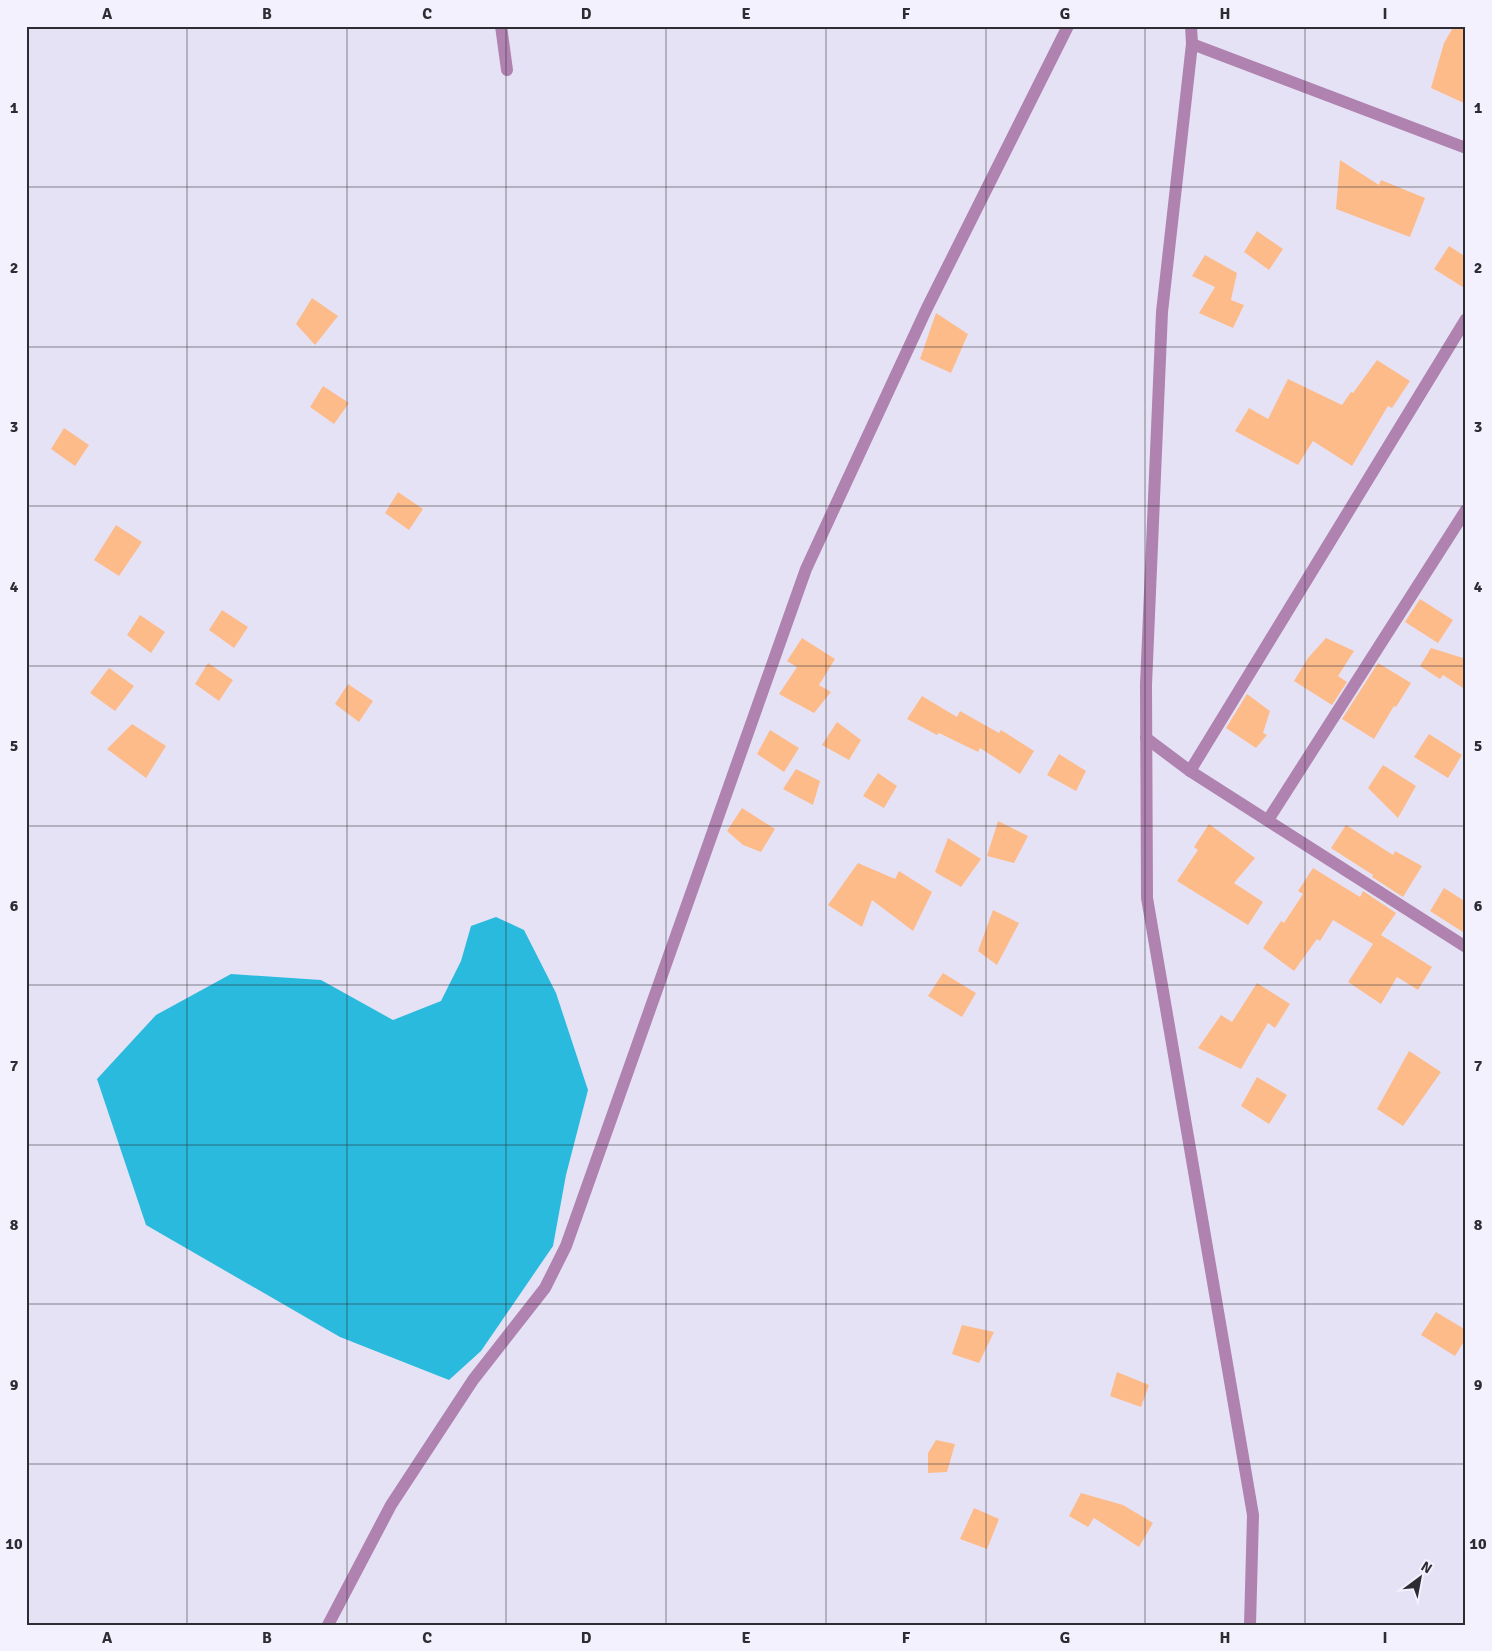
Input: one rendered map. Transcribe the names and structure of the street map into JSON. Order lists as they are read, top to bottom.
{
  "north": "top right",
  "grid": {
    "columns": [
      "A",
      "B",
      "C",
      "D",
      "E",
      "F",
      "G",
      "H",
      "I"
    ],
    "rows": [
      "1",
      "2",
      "3",
      "4",
      "5",
      "6",
      "7",
      "8",
      "9",
      "10"
    ]
  }
}
